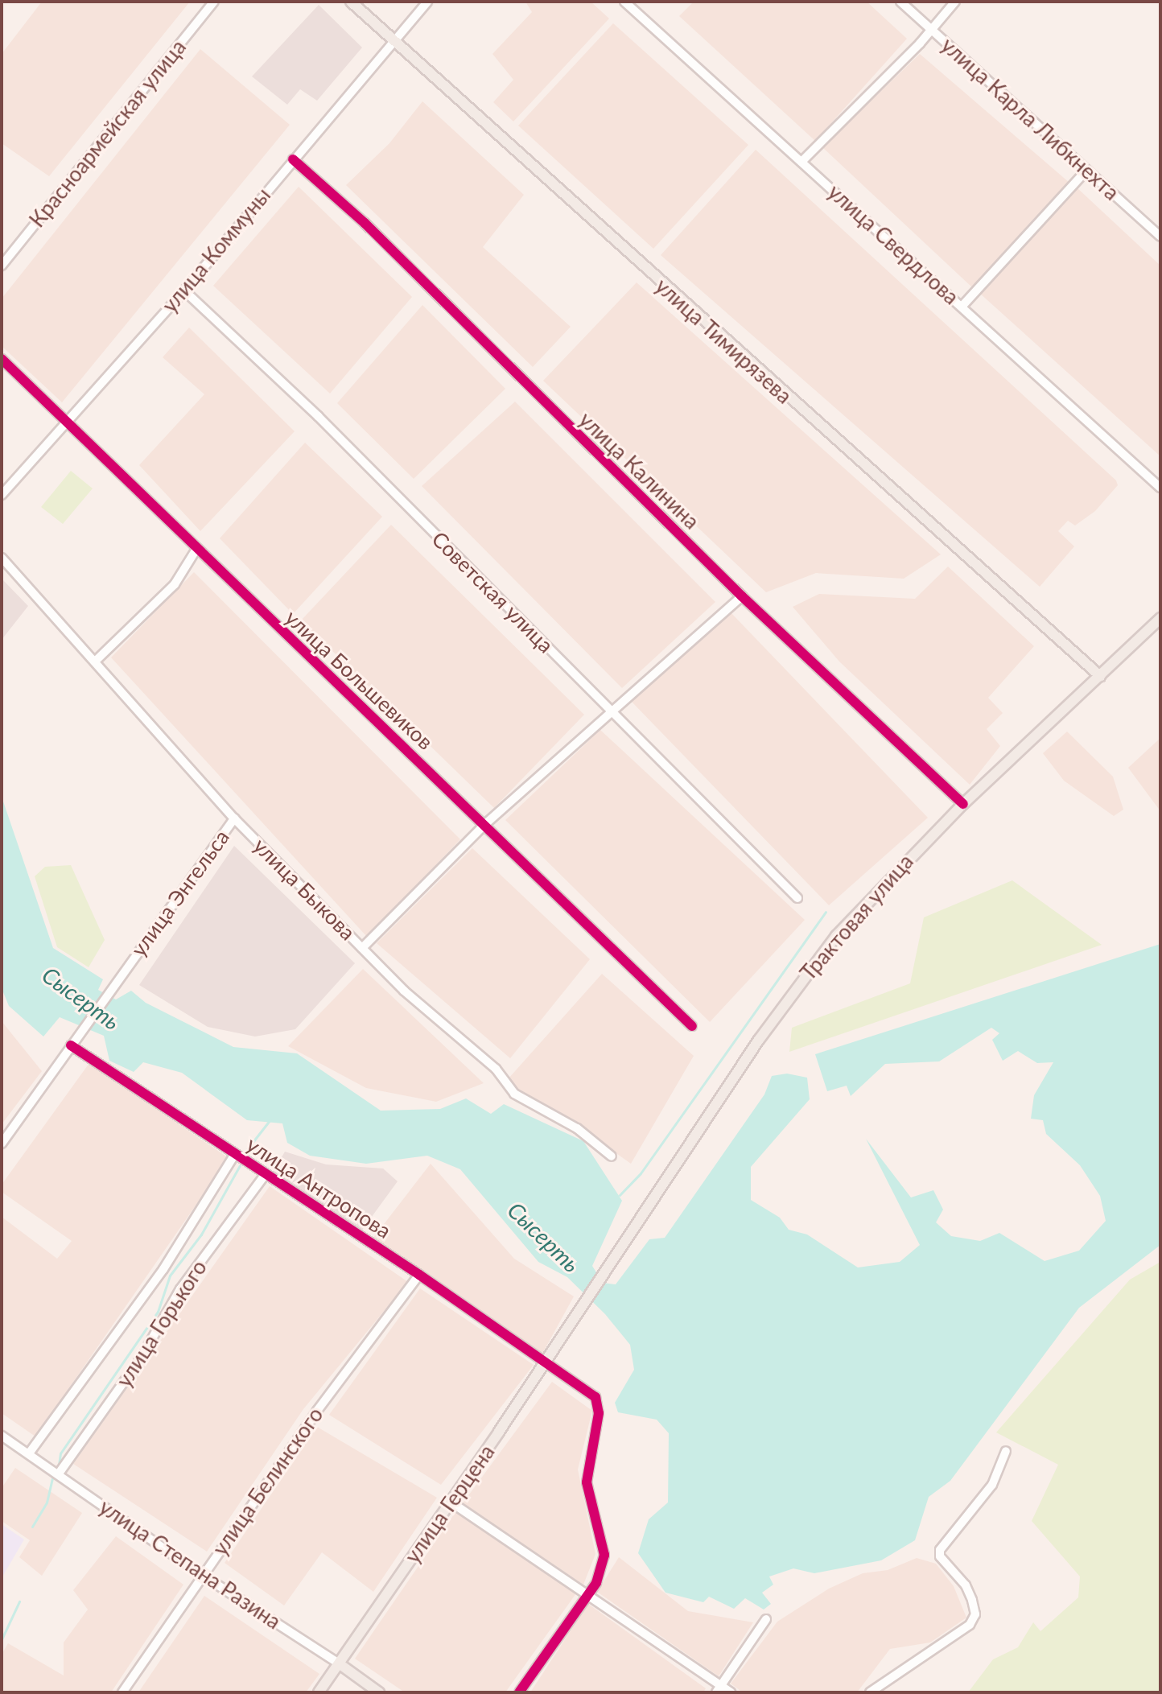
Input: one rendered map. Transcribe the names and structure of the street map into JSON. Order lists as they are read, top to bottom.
{
  "streets": {
    "main road": [
      "улица Тимирязева",
      "Трактовая улица",
      "улица Герцена",
      "улица Степана Разина"
    ],
    "street": [
      "улица Карла Либкнехта",
      "Красноармейская улица",
      "улица Свердлова",
      "улица Коммуны",
      "улица Калинина",
      "Советская улица",
      "улица Большевиков",
      "улица Быкова",
      "улица Энгельса",
      "улица Антропова",
      "улица Горького",
      "улица Белинского"
    ]
  },
  "crossings": [
    ["улица Коммуны", "улица Тимирязева"],
    ["улица Коммуны", "улица Калинина"],
    ["улица Коммуны", "Советская улица"],
    ["улица Коммуны", "улица Большевиков"],
    ["улица Тимирязева", "Трактовая улица"],
    ["улица Калинина", "Трактовая улица"],
    ["улица Быкова", "улица Энгельса"],
    ["улица Энгельса", "улица Антропова"],
    ["Трактовая улица", "улица Герцена"],
    ["улица Антропова", "улица Горького"],
    ["улица Антропова", "улица Белинского"],
    ["улица Антропова", "улица Герцена"],
    ["улица Горького", "улица Степана Разина"],
    ["улица Белинского", "улица Степана Разина"],
    ["улица Герцена", "улица Степана Разина"]
  ],
  "water": ["Сысерть"]
}
